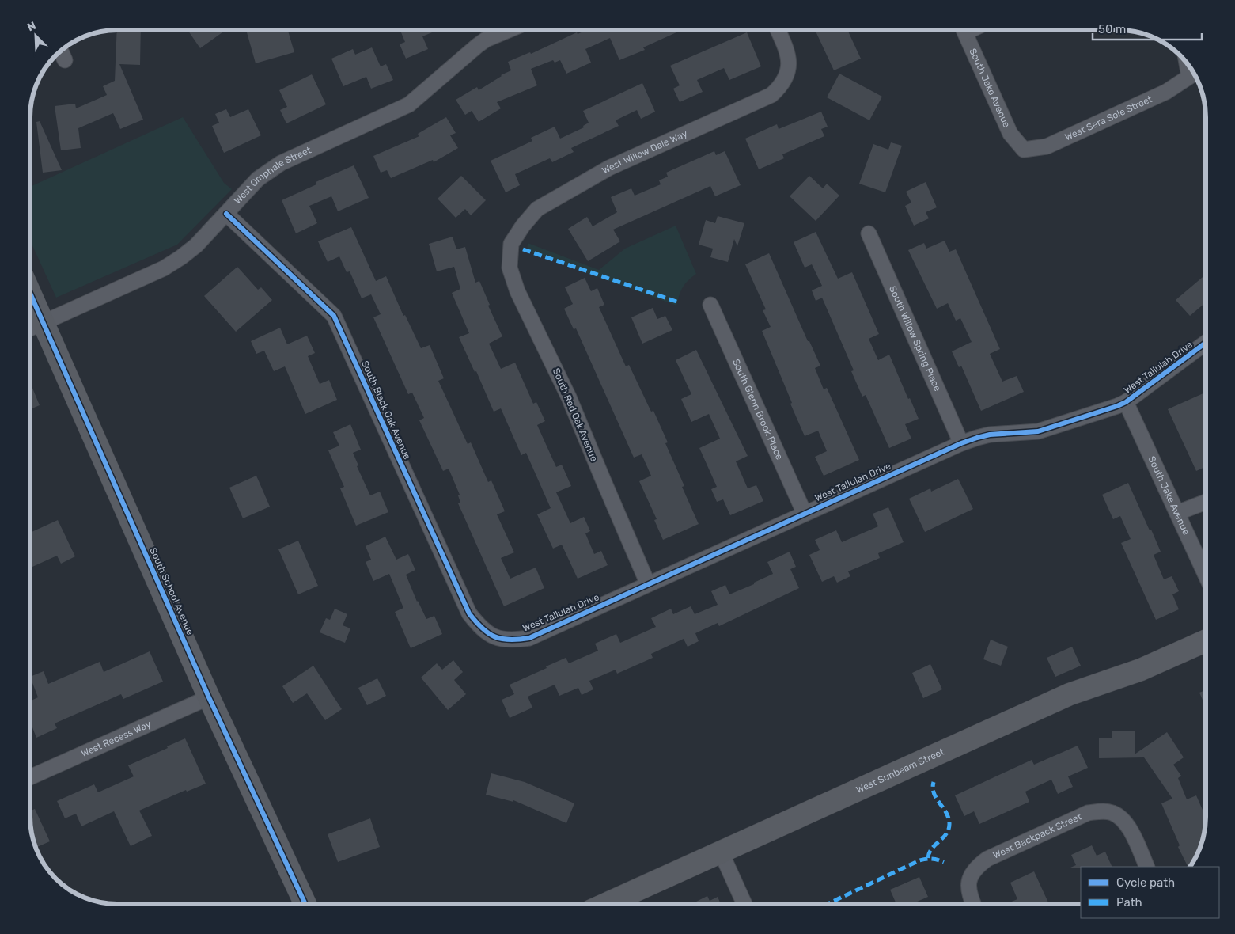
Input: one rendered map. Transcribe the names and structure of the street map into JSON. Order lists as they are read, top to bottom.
{
  "streets": {
    "street": [
      "South Jake Avenue",
      "West Sera Sole Street",
      "West Willow Dale Way",
      "West Omphale Street",
      "South Willow Spring Place",
      "West Tallulah Drive",
      "South Glenn Brook Place",
      "South Black Oak Avenue",
      "South Red Oak Avenue",
      "South School Avenue",
      "West Recess Way",
      "West Sunbeam Street",
      "West Backpack Street"
    ]
  },
  "crossings": [
    ["South Jake Avenue", "West Sera Sole Street"],
    ["South Jake Avenue", "West Tallulah Drive"],
    ["West Willow Dale Way", "South Red Oak Avenue"],
    ["West Omphale Street", "South Black Oak Avenue"],
    ["West Omphale Street", "South School Avenue"],
    ["South Willow Spring Place", "West Tallulah Drive"],
    ["West Tallulah Drive", "South Glenn Brook Place"],
    ["West Tallulah Drive", "South Black Oak Avenue"],
    ["West Tallulah Drive", "South Red Oak Avenue"],
    ["South School Avenue", "West Recess Way"]
  ],
  "legend": ["Cycle path", "Path"],
  "scale_bar": "50 m",
  "north": "top left"
}
